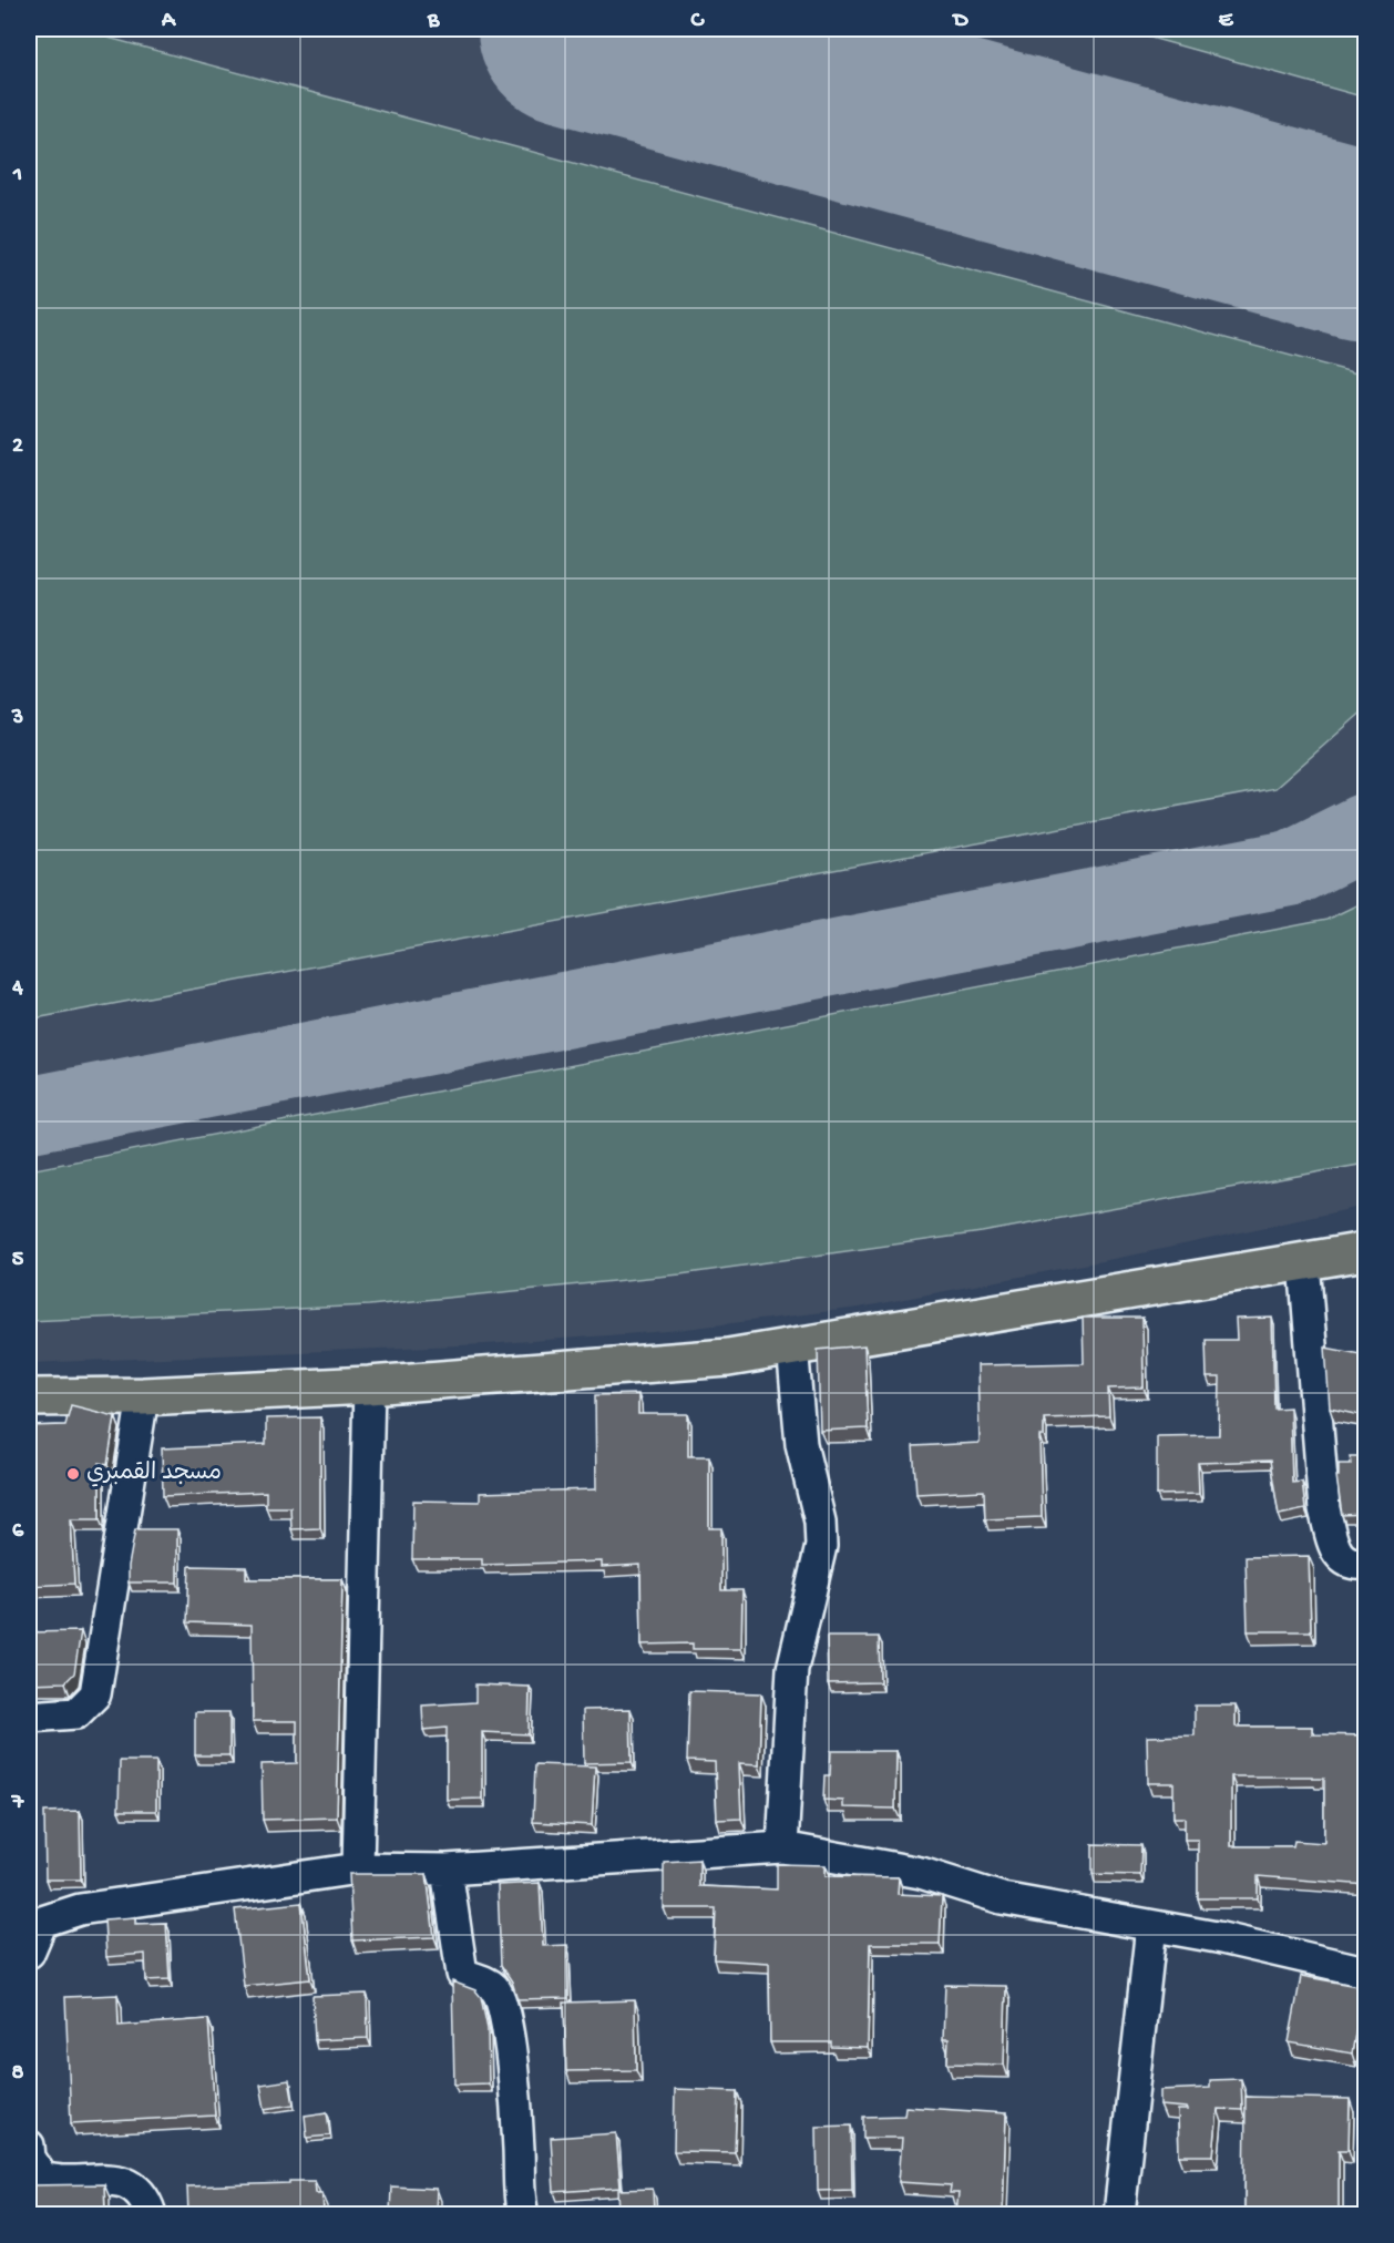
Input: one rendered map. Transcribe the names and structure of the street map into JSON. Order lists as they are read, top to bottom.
{
  "places": ["مسجد القمبري"],
  "grid": {
    "columns": [
      "A",
      "B",
      "C",
      "D",
      "E"
    ],
    "rows": [
      "1",
      "2",
      "3",
      "4",
      "5",
      "6",
      "7",
      "8"
    ]
  }
}
